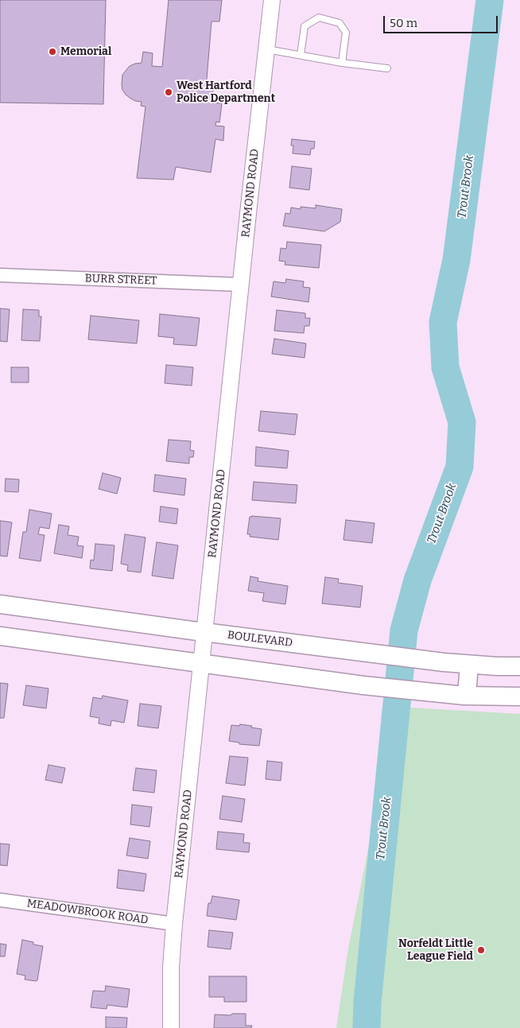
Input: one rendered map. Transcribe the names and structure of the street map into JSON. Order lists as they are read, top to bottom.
{
  "streets": {
    "main road": ["BOULEVARD"],
    "street": ["RAYMOND ROAD", "BURR STREET", "MEADOWBROOK ROAD"]
  },
  "crossings": [
    ["RAYMOND ROAD", "BURR STREET"],
    ["RAYMOND ROAD", "BOULEVARD"],
    ["RAYMOND ROAD", "MEADOWBROOK ROAD"]
  ],
  "water": ["Trout Brook"],
  "places": ["Memorial", "West Hartford Police Department", "Norfeldt Little League Field"],
  "scale_bar": "50 m"
}
